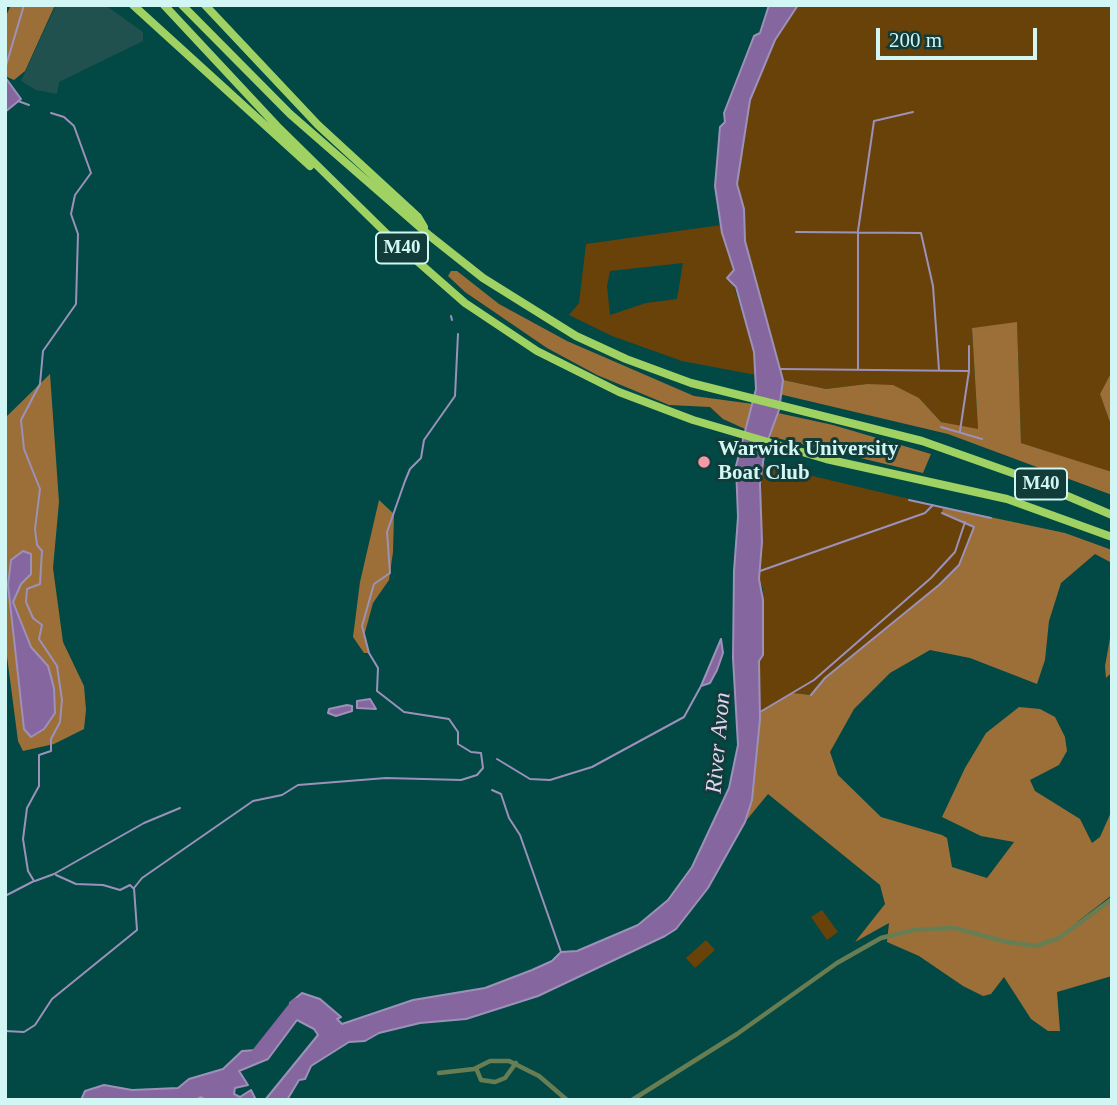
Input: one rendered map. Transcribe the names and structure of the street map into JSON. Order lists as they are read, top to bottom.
{
  "streets": {
    "highway": ["M40"]
  },
  "water": ["River Avon"],
  "places": ["Warwick University Boat Club"],
  "scale_bar": "200 m"
}
